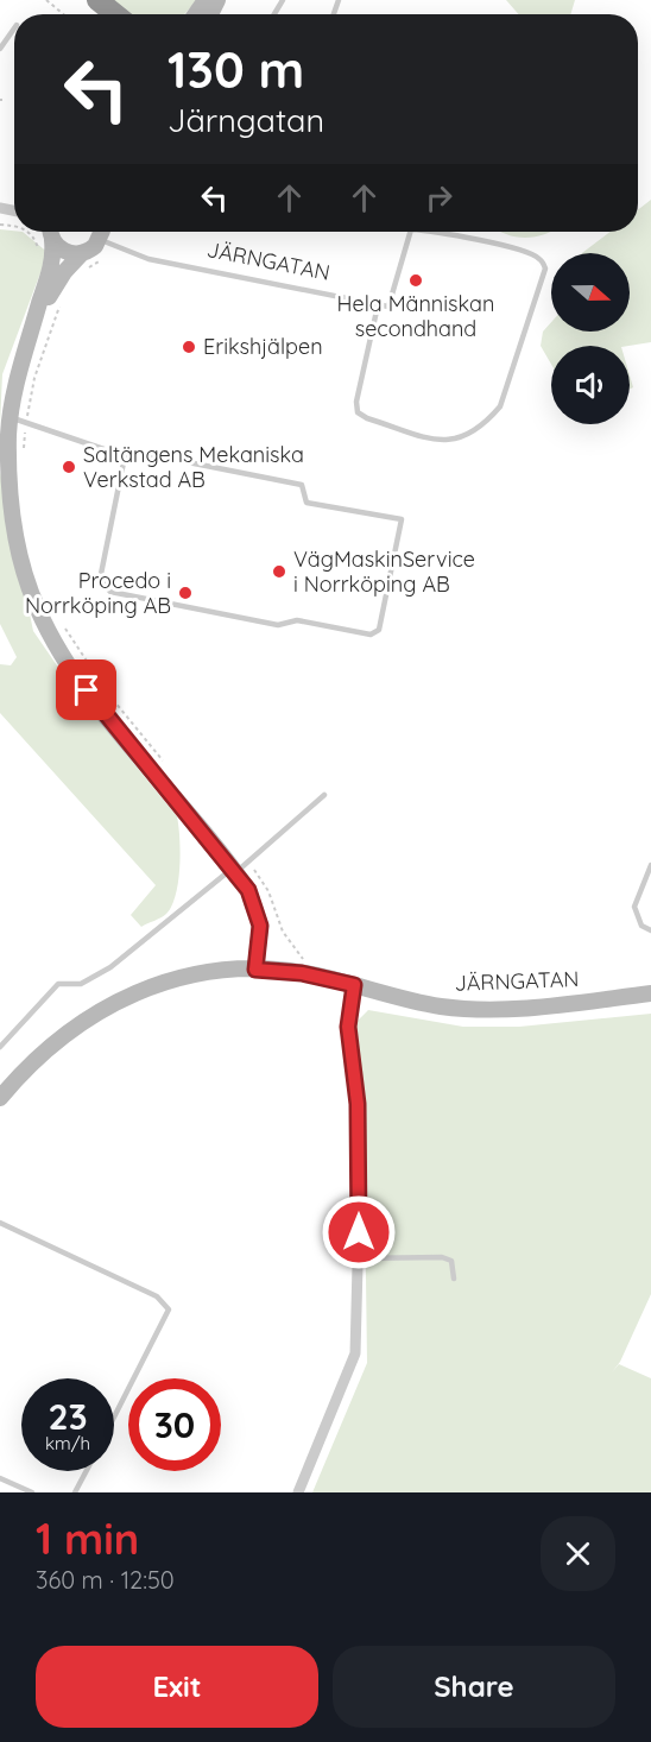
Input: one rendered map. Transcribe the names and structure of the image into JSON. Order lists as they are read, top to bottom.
{
  "streets": {
    "street": ["JÄRNGATAN"]
  },
  "places": [
    "Hela Människan secondhand",
    "Erikshjälpen",
    "Saltängens Mekaniska Verkstad AB",
    "VägMaskinService i Norrköping AB",
    "Procedo i Norrköping AB"
  ],
  "north": "right",
  "page": {
    "turn": ["130 m", "Järngatan"],
    "speed": "23 km/h",
    "limit": "30",
    "heading": ["1 min", "360 m · 12:50"],
    "buttons": ["Exit", "Share"]
  }
}
